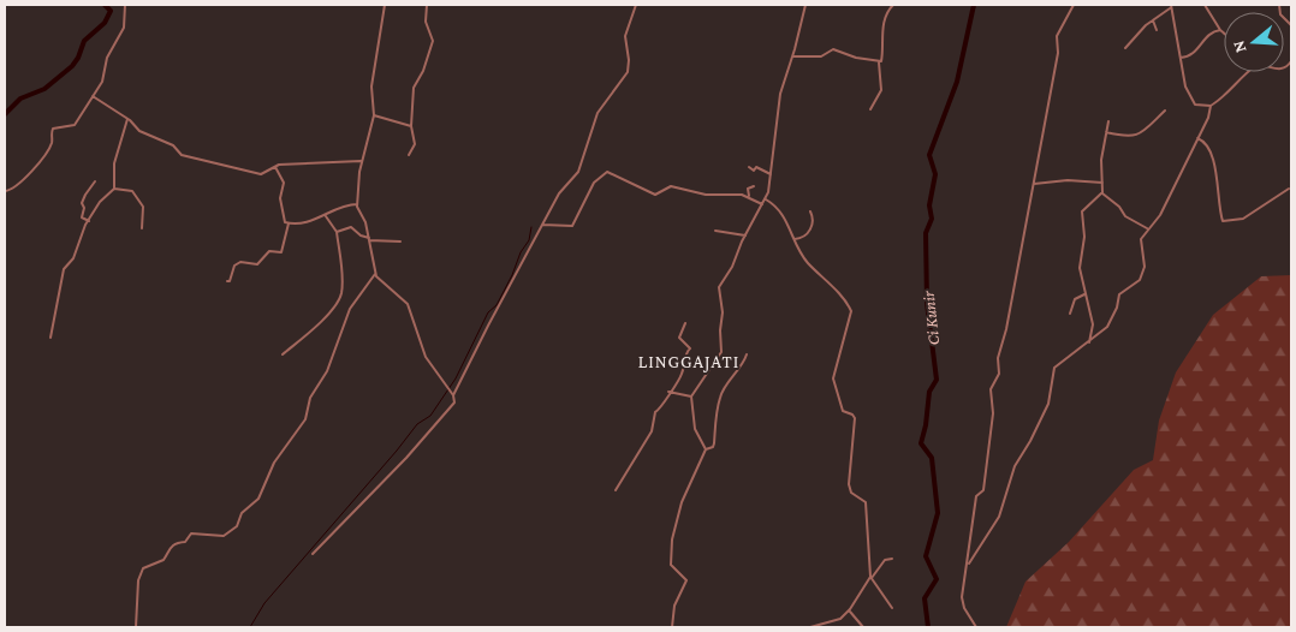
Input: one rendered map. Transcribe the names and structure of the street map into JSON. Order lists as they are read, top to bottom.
{
  "districts": ["LINGGAJATI"],
  "water": ["Ci Kunir"],
  "north": "left"
}
